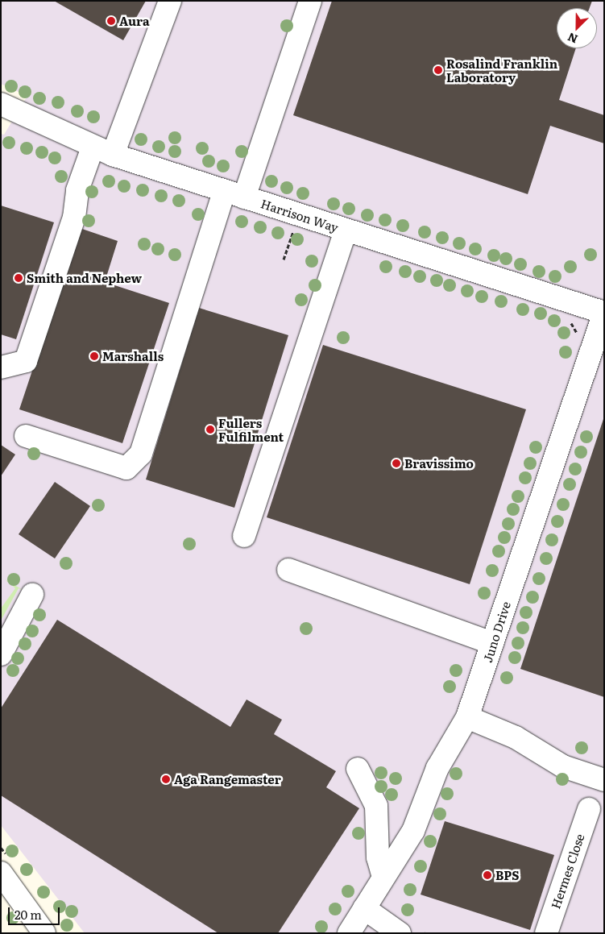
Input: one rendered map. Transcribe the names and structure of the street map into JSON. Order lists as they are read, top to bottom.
{
  "streets": {
    "street": ["Harrison Way", "Juno Drive", "Hermes Close"]
  },
  "crossings": [
    ["Harrison Way", "Juno Drive"]
  ],
  "places": [
    "Aura",
    "Rosalind Franklin Laboratory",
    "Smith and Nephew",
    "Marshalls",
    "Fullers Fulfilment",
    "Bravissimo",
    "Aga Rangemaster",
    "BPS"
  ],
  "scale_bar": "20 m",
  "north": "bottom left"
}
